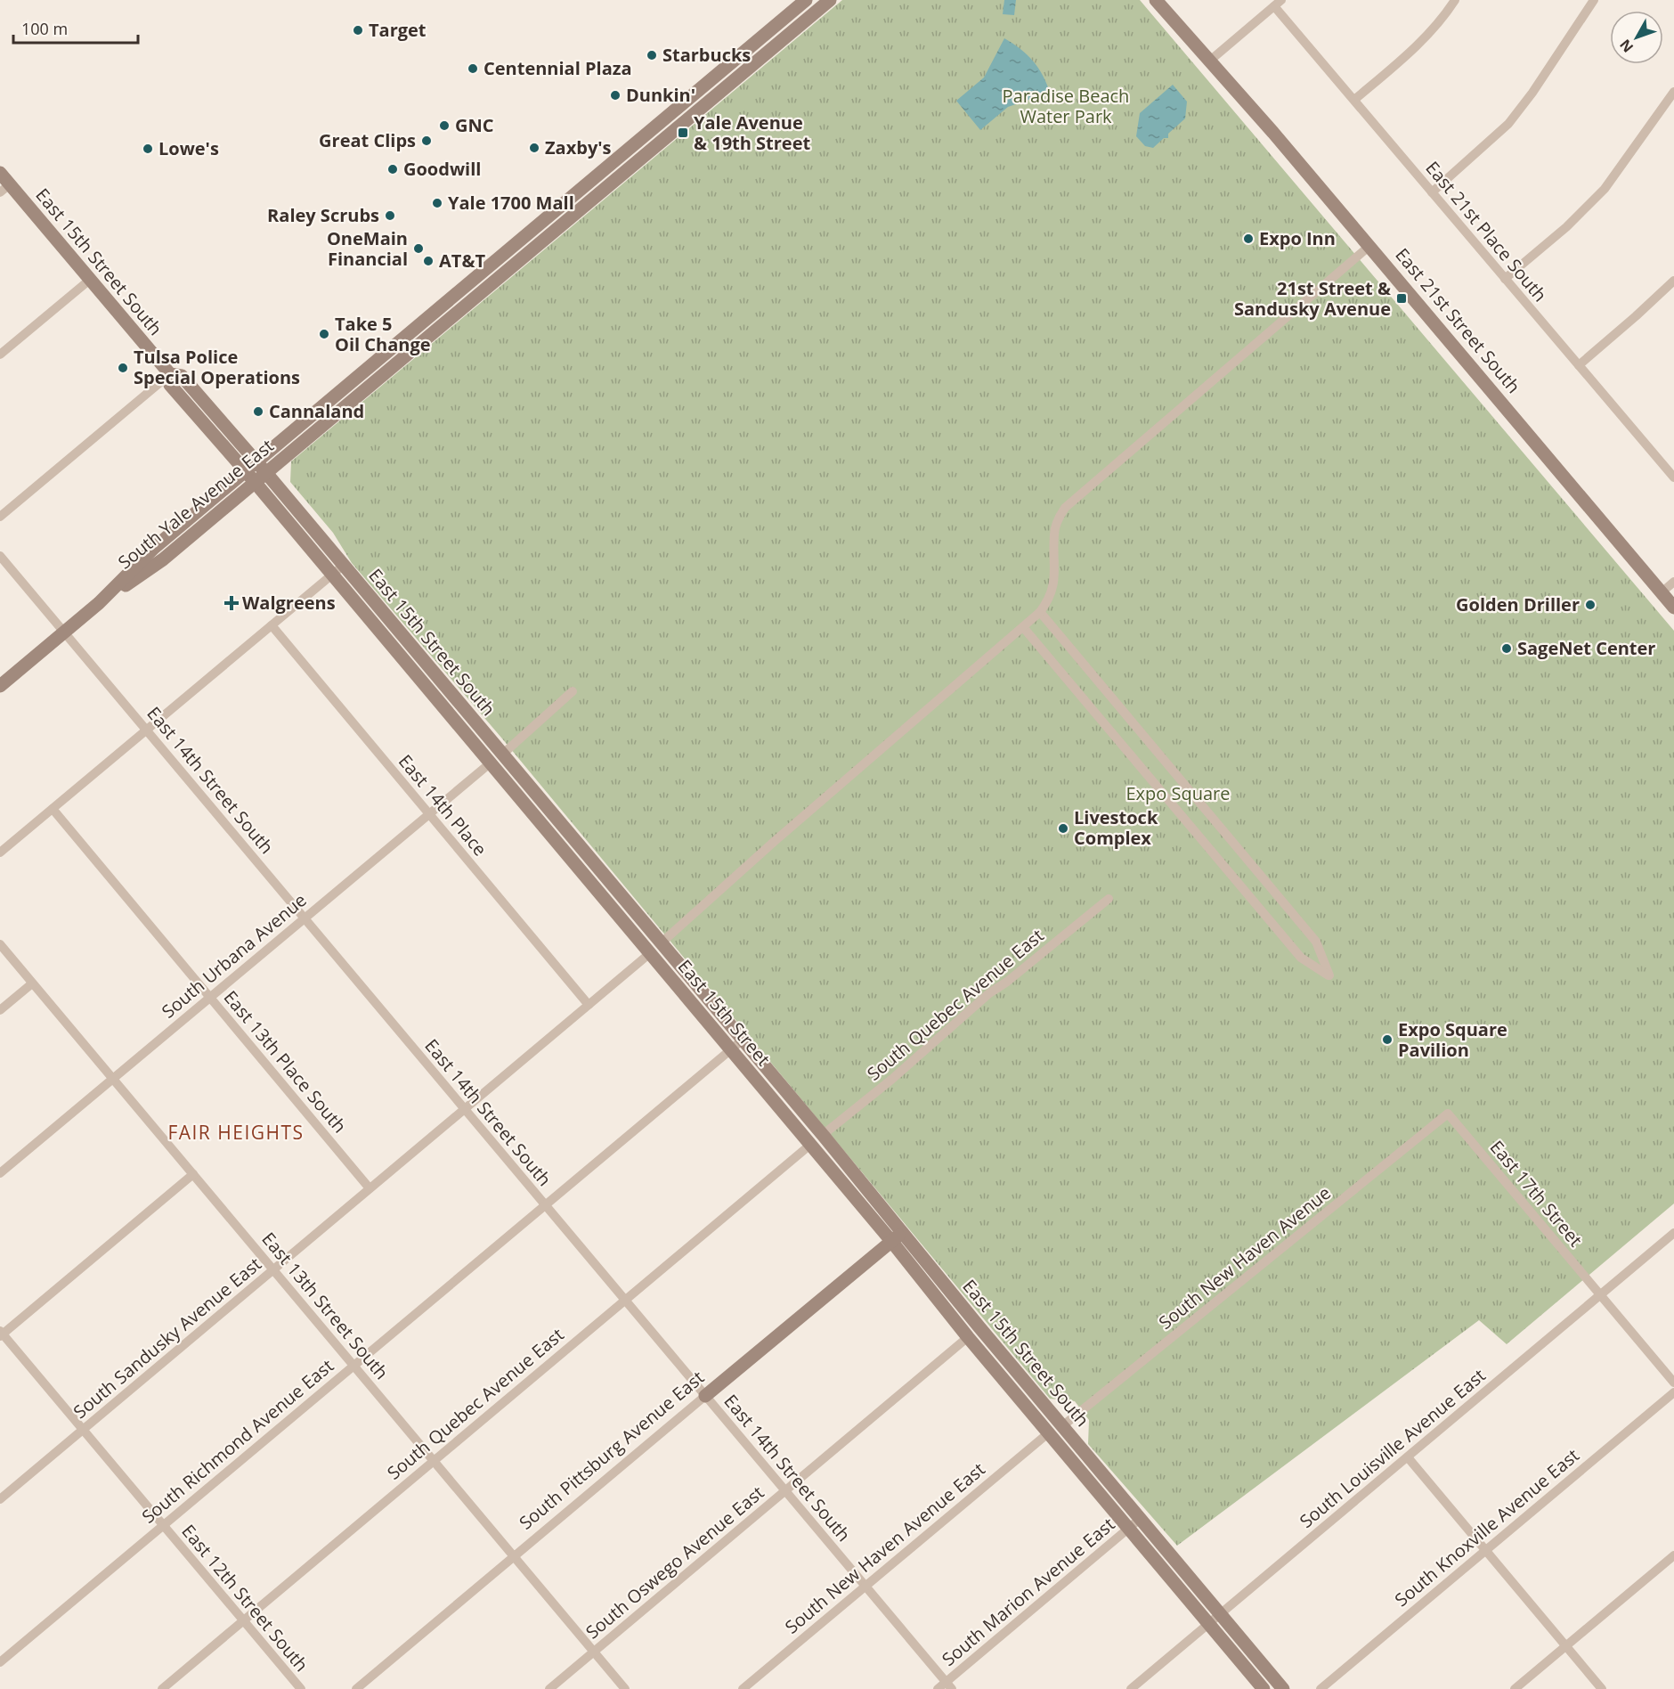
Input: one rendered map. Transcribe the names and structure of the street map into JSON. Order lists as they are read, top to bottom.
{
  "streets": {
    "main road": [
      "East 15th Street South",
      "East 21st Street South",
      "South Yale Avenue East",
      "East 15th Street",
      "South Pittsburg Avenue East"
    ],
    "street": [
      "East 21st Place South",
      "East 14th Street South",
      "East 14th Place",
      "South Urbana Avenue",
      "South Quebec Avenue East",
      "East 13th Place South",
      "East 17th Street",
      "South New Haven Avenue",
      "East 13th Street South",
      "South Sandusky Avenue East",
      "South Richmond Avenue East",
      "South Louisville Avenue East",
      "South Knoxville Avenue East",
      "South New Haven Avenue East",
      "South Oswego Avenue East",
      "South Marion Avenue East",
      "East 12th Street South"
    ]
  },
  "crossings": [
    ["East 15th Street South", "South Yale Avenue East"],
    ["East 15th Street South", "South Urbana Avenue"],
    ["East 15th Street South", "South Quebec Avenue East"],
    ["East 15th Street South", "East 15th Street"],
    ["East 15th Street South", "South New Haven Avenue"],
    ["East 15th Street South", "South Sandusky Avenue East"],
    ["East 15th Street South", "South Richmond Avenue East"],
    ["East 15th Street South", "South Louisville Avenue East"],
    ["East 15th Street South", "South Pittsburg Avenue East"],
    ["East 15th Street South", "South New Haven Avenue East"],
    ["East 15th Street South", "South Oswego Avenue East"],
    ["East 15th Street South", "South Marion Avenue East"],
    ["South Yale Avenue East", "East 14th Street South"],
    ["East 14th Street South", "South Urbana Avenue"],
    ["East 14th Street South", "South Quebec Avenue East"],
    ["East 14th Street South", "South Sandusky Avenue East"],
    ["East 14th Street South", "South Richmond Avenue East"],
    ["East 14th Street South", "South Pittsburg Avenue East"],
    ["East 14th Street South", "South New Haven Avenue East"],
    ["East 14th Street South", "South Oswego Avenue East"],
    ["East 14th Street South", "South Marion Avenue East"],
    ["East 14th Place", "South Urbana Avenue"],
    ["East 14th Place", "South Sandusky Avenue East"],
    ["South Urbana Avenue", "East 13th Place South"],
    ["South Urbana Avenue", "East 13th Street South"],
    ["South Quebec Avenue East", "East 13th Street South"],
    ["South Quebec Avenue East", "East 12th Street South"],
    ["East 15th Street", "South Sandusky Avenue East"],
    ["East 15th Street", "South Richmond Avenue East"],
    ["East 13th Place South", "South Sandusky Avenue East"],
    ["East 17th Street", "South New Haven Avenue"],
    ["East 17th Street", "South Louisville Avenue East"],
    ["East 13th Street South", "South Sandusky Avenue East"],
    ["East 13th Street South", "South Richmond Avenue East"],
    ["East 13th Street South", "South Pittsburg Avenue East"],
    ["East 13th Street South", "South Oswego Avenue East"],
    ["South Sandusky Avenue East", "East 12th Street South"],
    ["South Richmond Avenue East", "East 12th Street South"]
  ],
  "districts": ["FAIR HEIGHTS"],
  "parks": ["Paradise Beach Water Park", "Expo Square"],
  "places": {
    "other": [
      "Target",
      "Starbucks",
      "Centennial Plaza",
      "Dunkin'",
      "GNC",
      "Great Clips",
      "Zaxby's",
      "Lowe's",
      "Goodwill",
      "Yale 1700 Mall",
      "Raley Scrubs",
      "Expo Inn",
      "OneMain Financial",
      "AT&T",
      "Take 5 Oil Change",
      "Tulsa Police Special Operations",
      "Cannaland",
      "Golden Driller",
      "SageNet Center",
      "Livestock Complex",
      "Expo Square Pavilion"
    ],
    "transit": ["Yale Avenue & 19th Street", "21st Street & Sandusky Avenue"],
    "health": ["Walgreens"]
  },
  "scale_bar": "100 m",
  "north": "bottom left"
}
